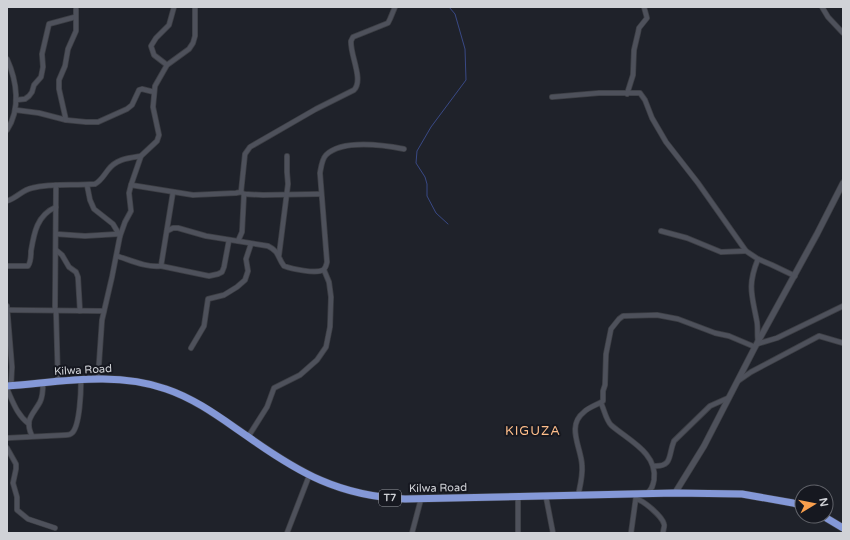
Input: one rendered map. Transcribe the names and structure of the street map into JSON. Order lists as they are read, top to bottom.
{
  "streets": {
    "highway": ["Kilwa Road", "T7"]
  },
  "districts": ["KIGUZA"],
  "north": "right"
}
